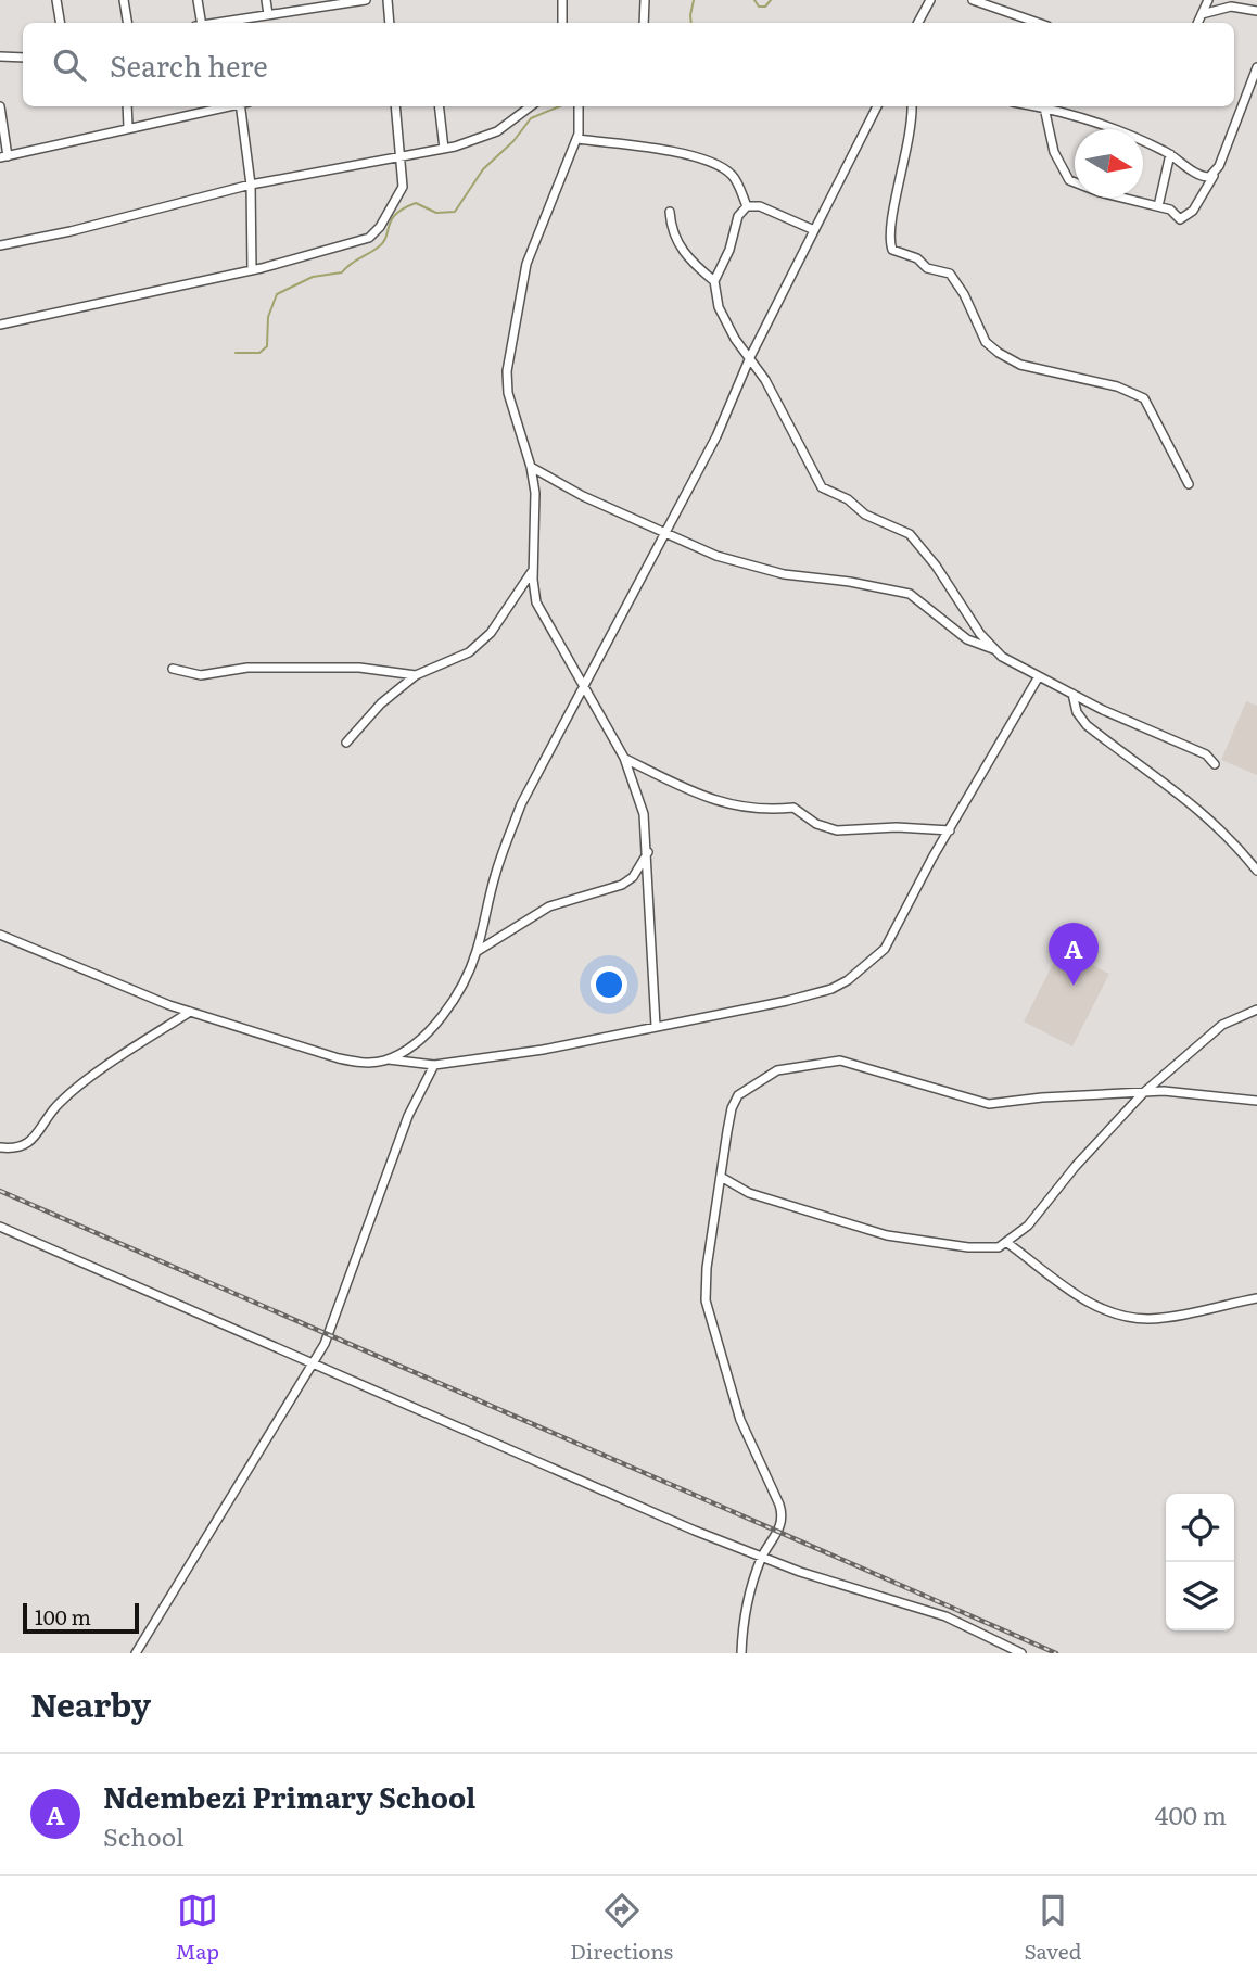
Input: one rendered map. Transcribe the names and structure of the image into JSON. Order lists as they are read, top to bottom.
{
  "scale_bar": "100 m",
  "north": "right",
  "page": {
    "search": "Search here",
    "pins": "A",
    "scale": "100 m",
    "heading": "Nearby",
    "list": [
      {
        "mark": "A",
        "name": "Ndembezi Primary School",
        "note": "School",
        "value": "400 m"
      }
    ],
    "nav": ["Map", "Directions", "Saved"]
  }
}
